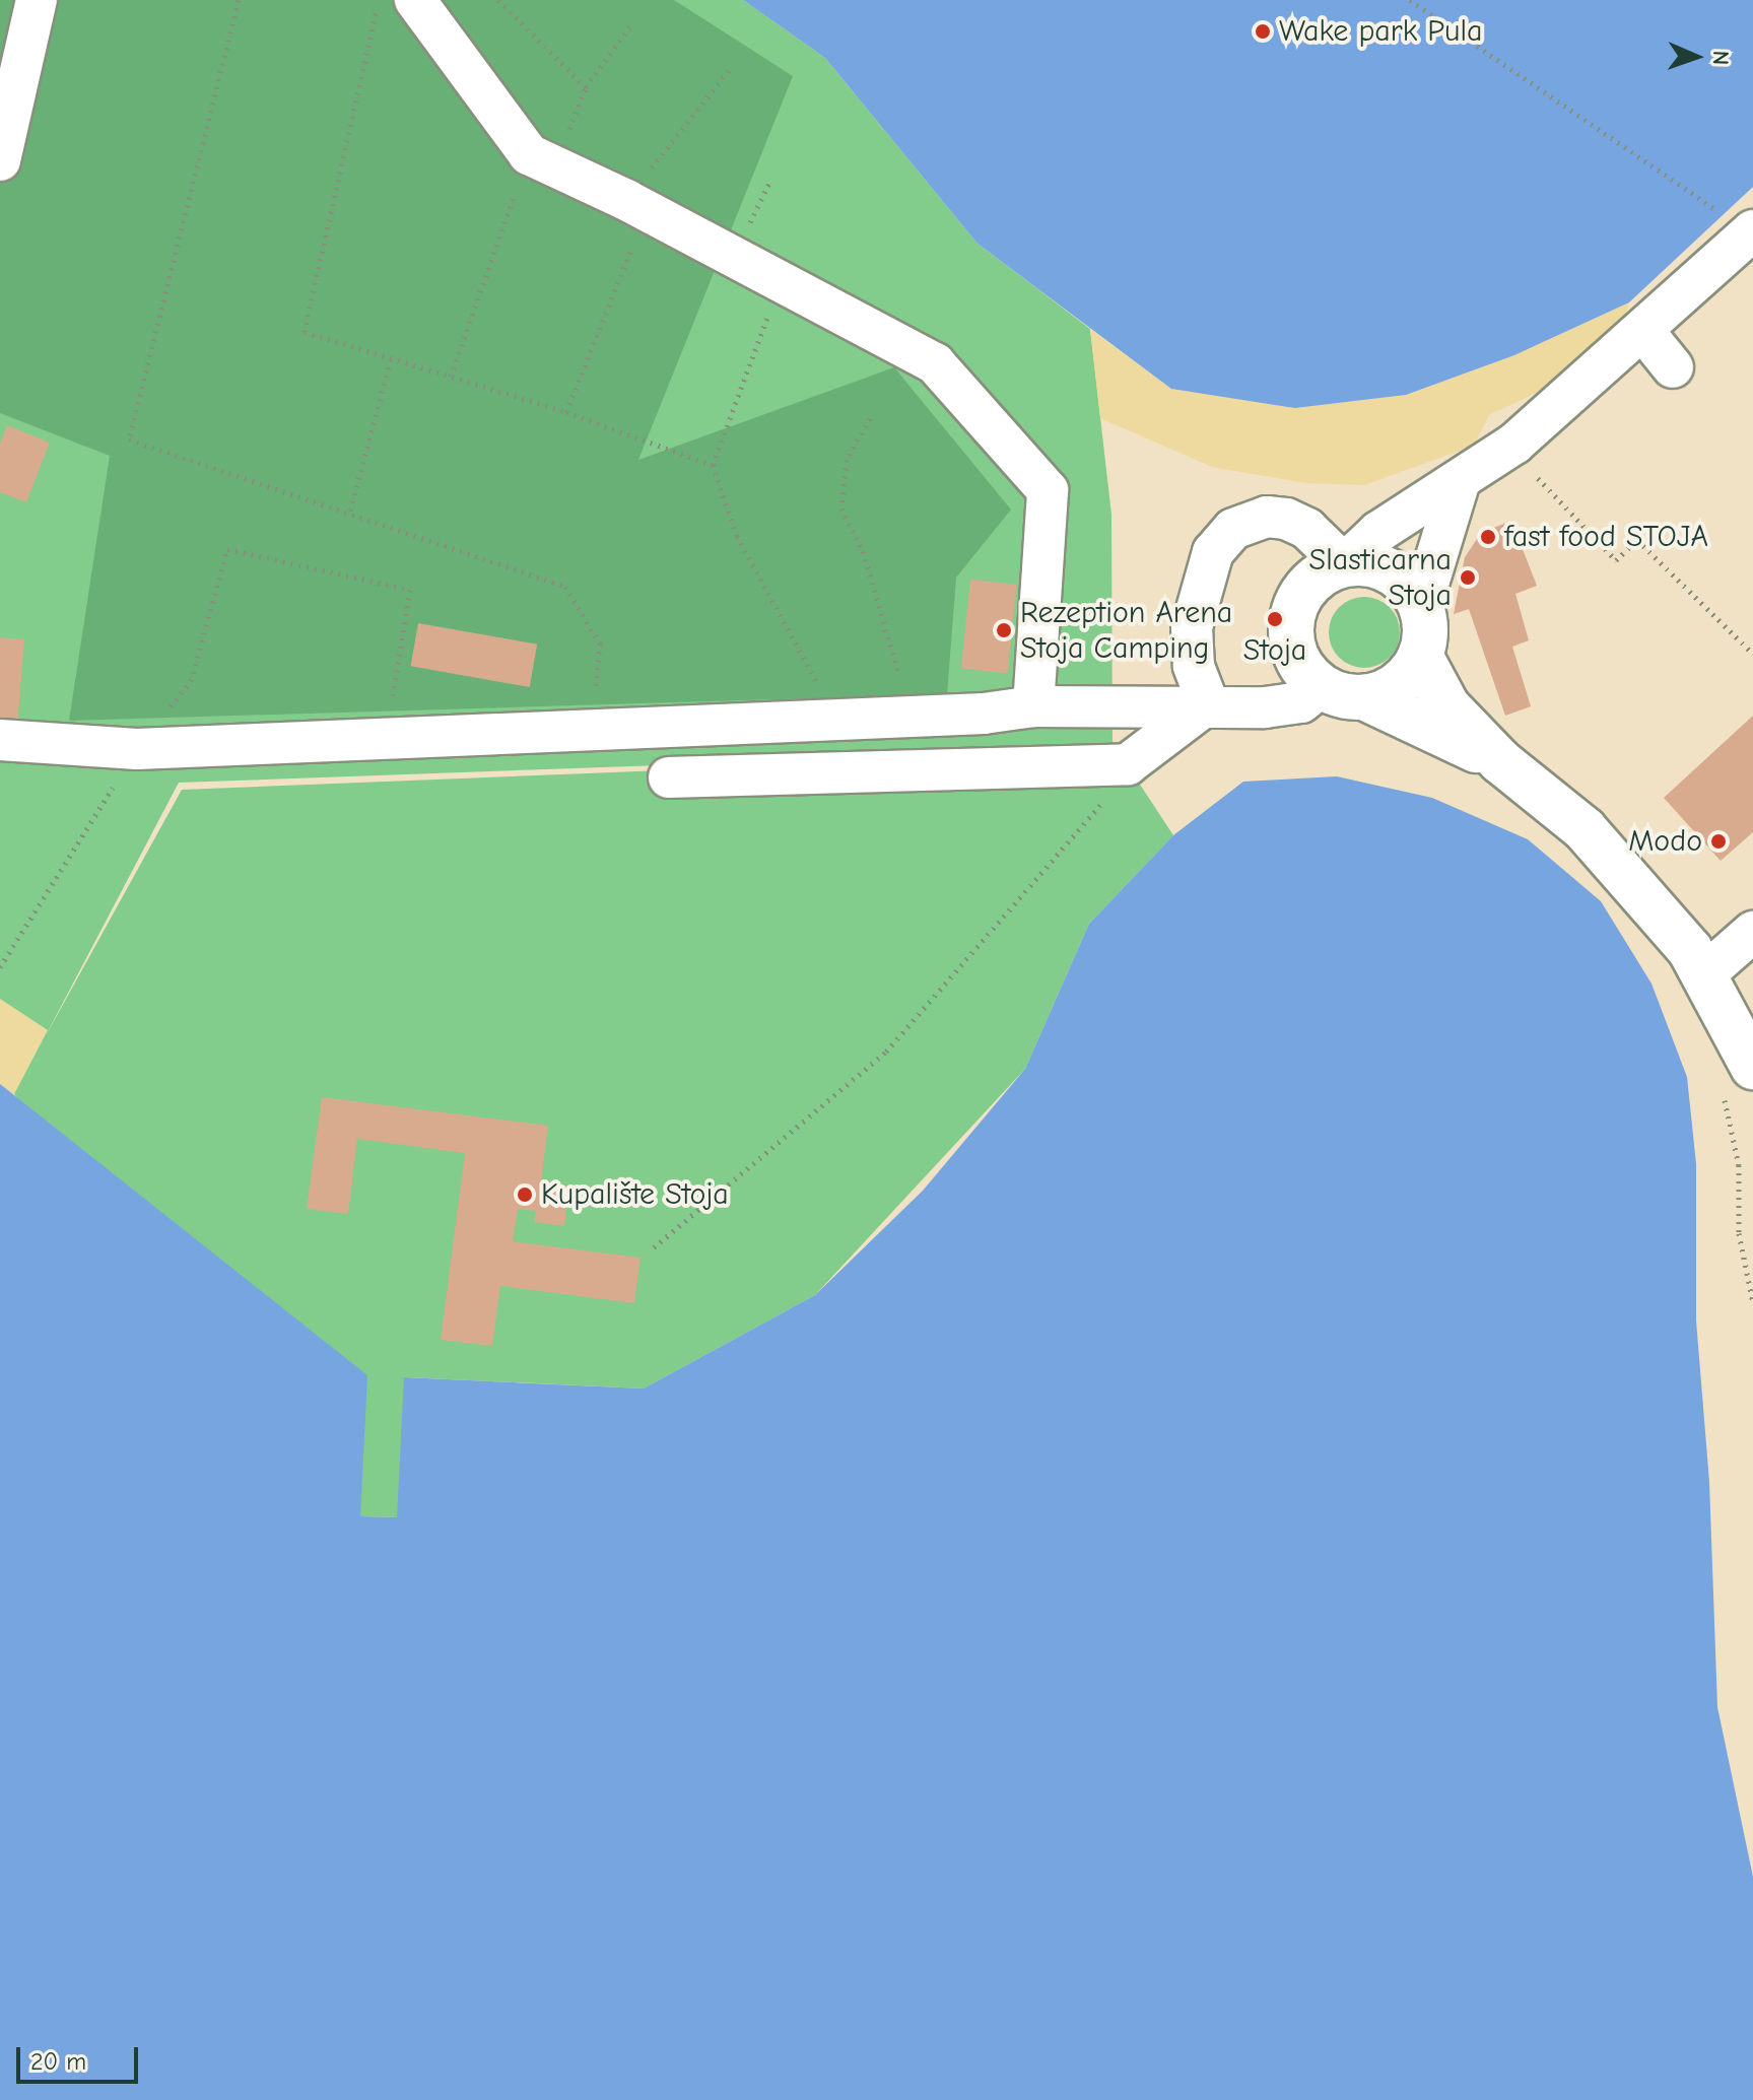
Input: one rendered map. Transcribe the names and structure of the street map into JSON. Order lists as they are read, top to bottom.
{
  "places": [
    "Wake park Pula",
    "fast food STOJA",
    "Slasticarna Stoja",
    "Stoja",
    "Rezeption Arena Stoja Camping",
    "Modo",
    "Kupalište Stoja"
  ],
  "scale_bar": "20 m",
  "north": "right"
}
